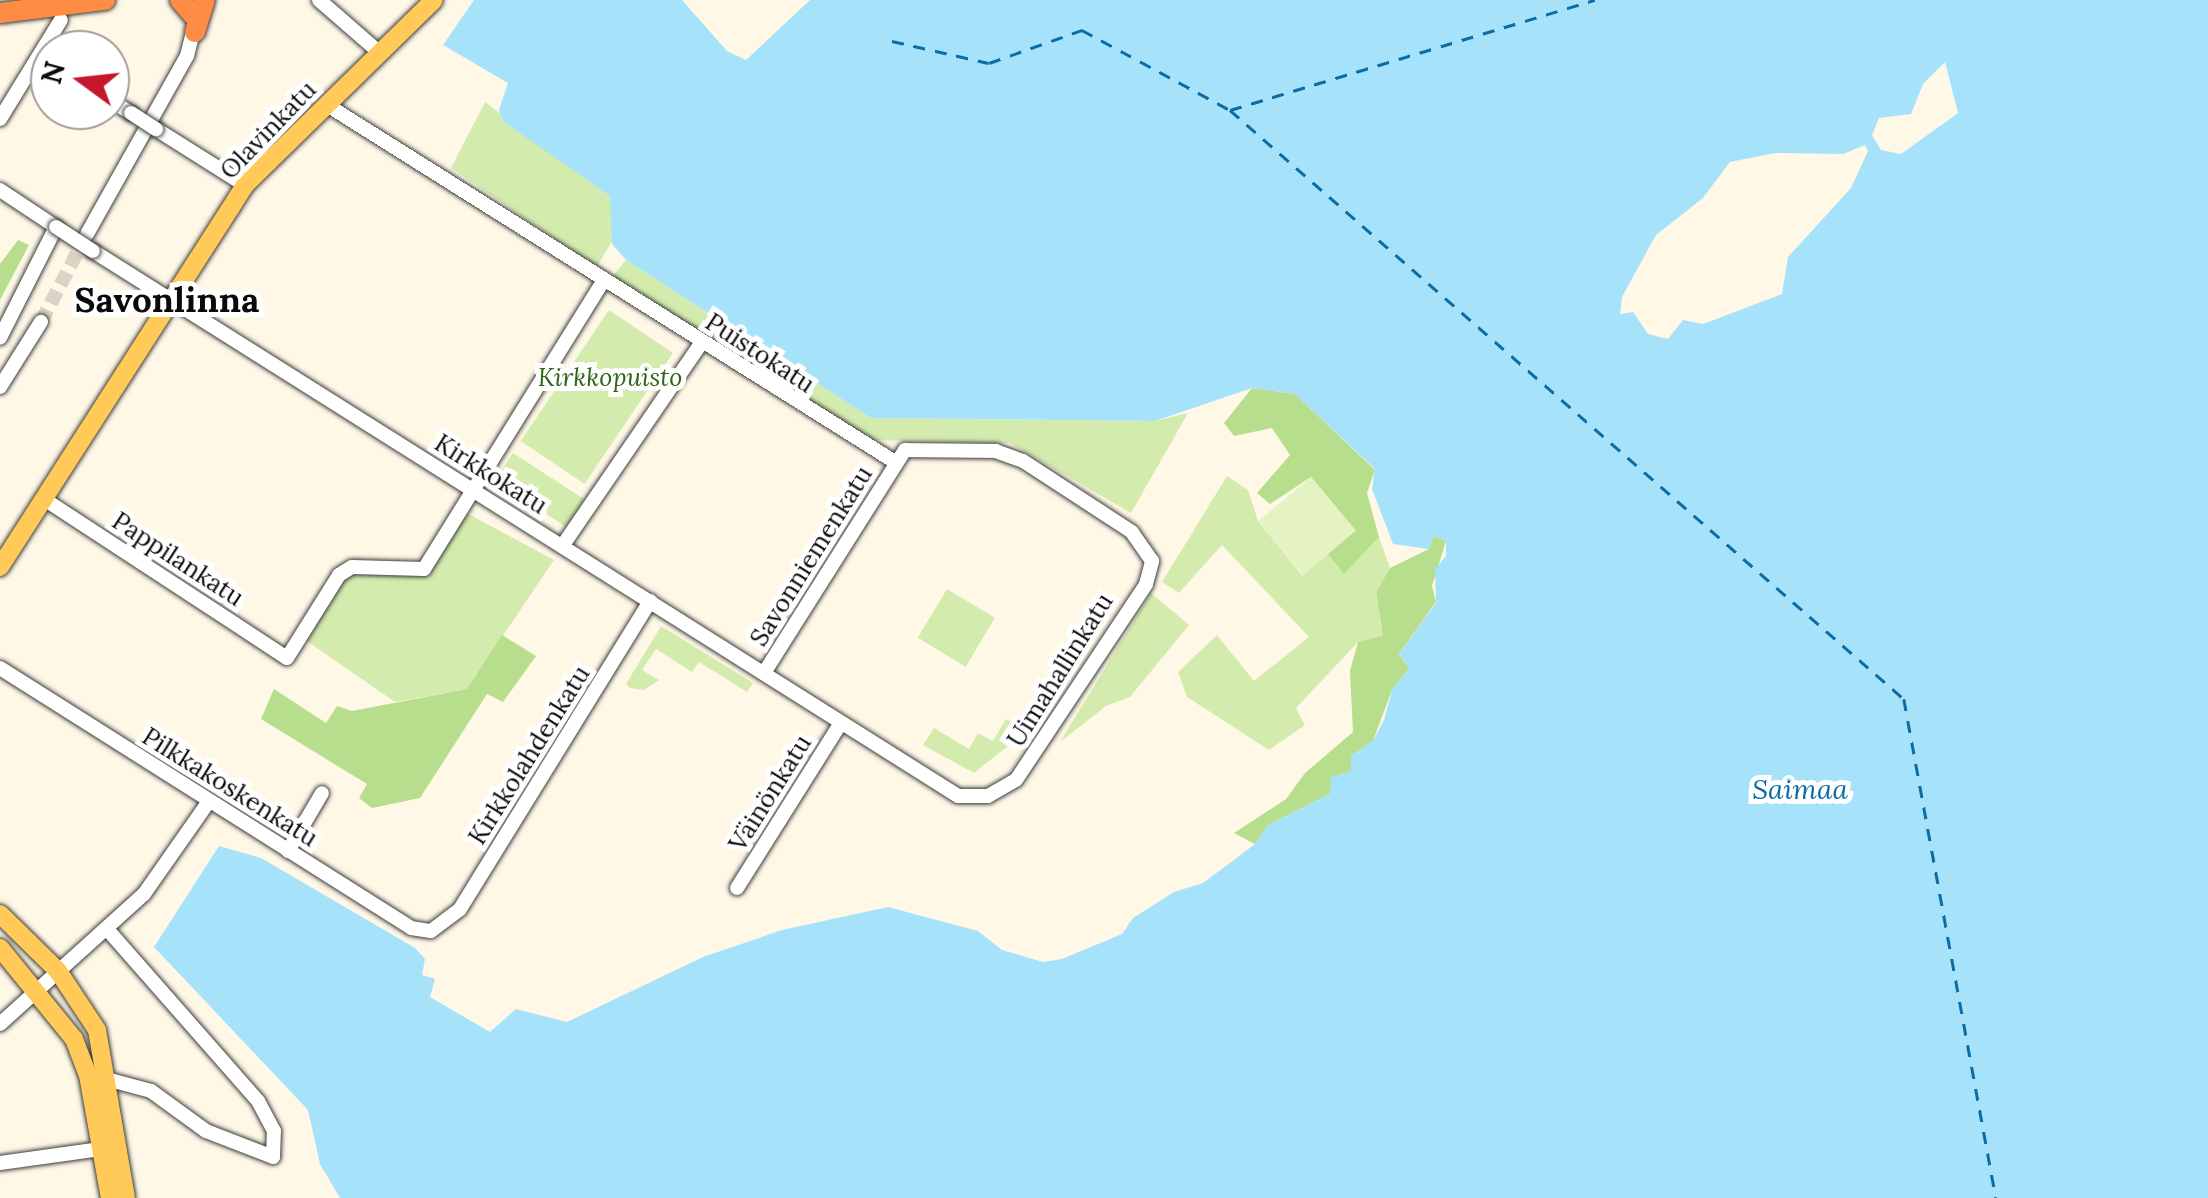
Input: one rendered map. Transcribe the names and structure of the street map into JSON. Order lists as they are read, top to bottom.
{
  "streets": {
    "main road": ["Olavinkatu"],
    "street": [
      "Puistokatu",
      "Kirkkokatu",
      "Savonniemenkatu",
      "Pappilankatu",
      "Uimahallinkatu",
      "Kirkkolahdenkatu",
      "Pilkkakoskenkatu",
      "Väinönkatu"
    ]
  },
  "crossings": [
    ["Olavinkatu", "Puistokatu"],
    ["Olavinkatu", "Kirkkokatu"],
    ["Olavinkatu", "Pappilankatu"],
    ["Puistokatu", "Kirkkokatu"],
    ["Puistokatu", "Savonniemenkatu"],
    ["Puistokatu", "Uimahallinkatu"],
    ["Puistokatu", "Väinönkatu"],
    ["Kirkkokatu", "Savonniemenkatu"],
    ["Kirkkokatu", "Pappilankatu"],
    ["Kirkkokatu", "Uimahallinkatu"],
    ["Kirkkokatu", "Kirkkolahdenkatu"],
    ["Kirkkokatu", "Väinönkatu"],
    ["Savonniemenkatu", "Uimahallinkatu"],
    ["Savonniemenkatu", "Väinönkatu"],
    ["Uimahallinkatu", "Väinönkatu"],
    ["Kirkkolahdenkatu", "Pilkkakoskenkatu"]
  ],
  "districts": ["Savonlinna"],
  "water": ["Saimaa"],
  "parks": ["Kirkkopuisto"],
  "north": "left"
}
